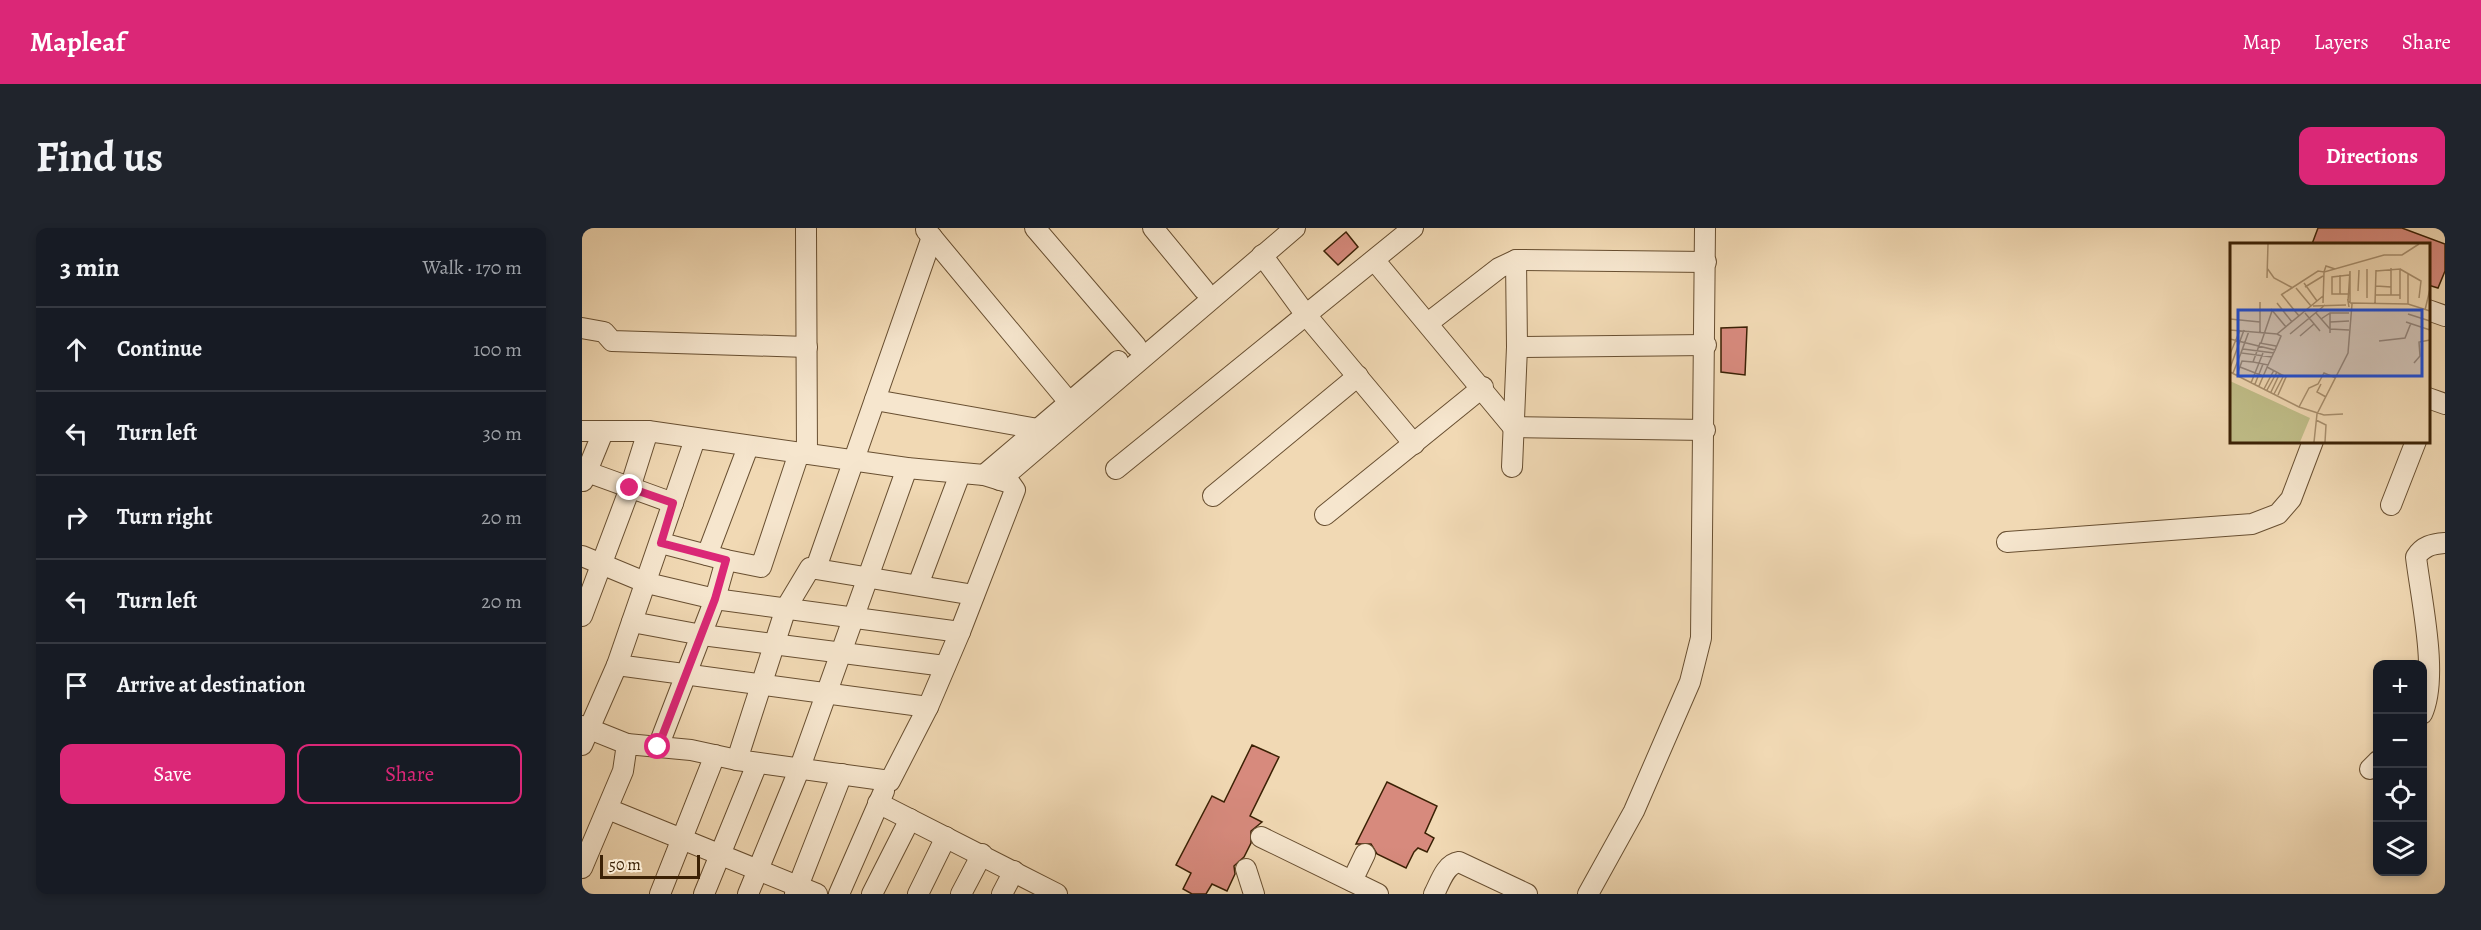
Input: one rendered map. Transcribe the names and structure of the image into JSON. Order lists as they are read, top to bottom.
{
  "scale_bar": "50 m",
  "page": {
    "header": "Mapleaf",
    "nav": ["Map", "Layers", "Share"],
    "buttons": [
      "Directions",
      ["Save", "Share"]
    ],
    "title": "Find us",
    "heading": ["3 min", "Walk · 170 m"],
    "list": [
      ["Continue", "100 m"],
      ["Turn left", "30 m"],
      ["Turn right", "20 m"],
      ["Turn left", "20 m"],
      "Arrive at destination"
    ],
    "map_buttons": ["+", "−"],
    "scale": "50 m"
  }
}
